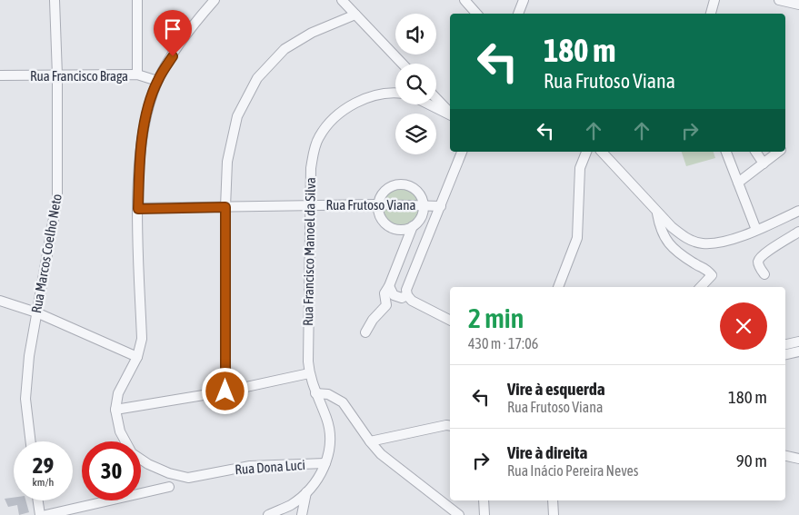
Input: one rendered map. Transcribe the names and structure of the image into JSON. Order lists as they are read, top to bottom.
{
  "streets": {
    "street": [
      "Rua Francisco Braga",
      "Rua Frutoso Viana",
      "Rua Francisco Manoel da Silva",
      "Rua Marcos Coelho Neto",
      "Rua Dona Luci"
    ]
  },
  "crossings": [
    ["Rua Francisco Braga", "Rua Marcos Coelho Neto"],
    ["Rua Frutoso Viana", "Rua Francisco Manoel da Silva"],
    ["Rua Francisco Manoel da Silva", "Rua Dona Luci"]
  ],
  "page": {
    "turn": ["180 m", "Rua Frutoso Viana"],
    "heading": ["2 min", "430 m · 17:06"],
    "list": [
      {
        "name": "Vire à esquerda",
        "note": "Rua Frutoso Viana",
        "value": "180 m"
      },
      {
        "name": "Vire à direita",
        "note": "Rua Inácio Pereira Neves",
        "value": "90 m"
      }
    ],
    "speed": "29 km/h",
    "limit": "30"
  }
}
